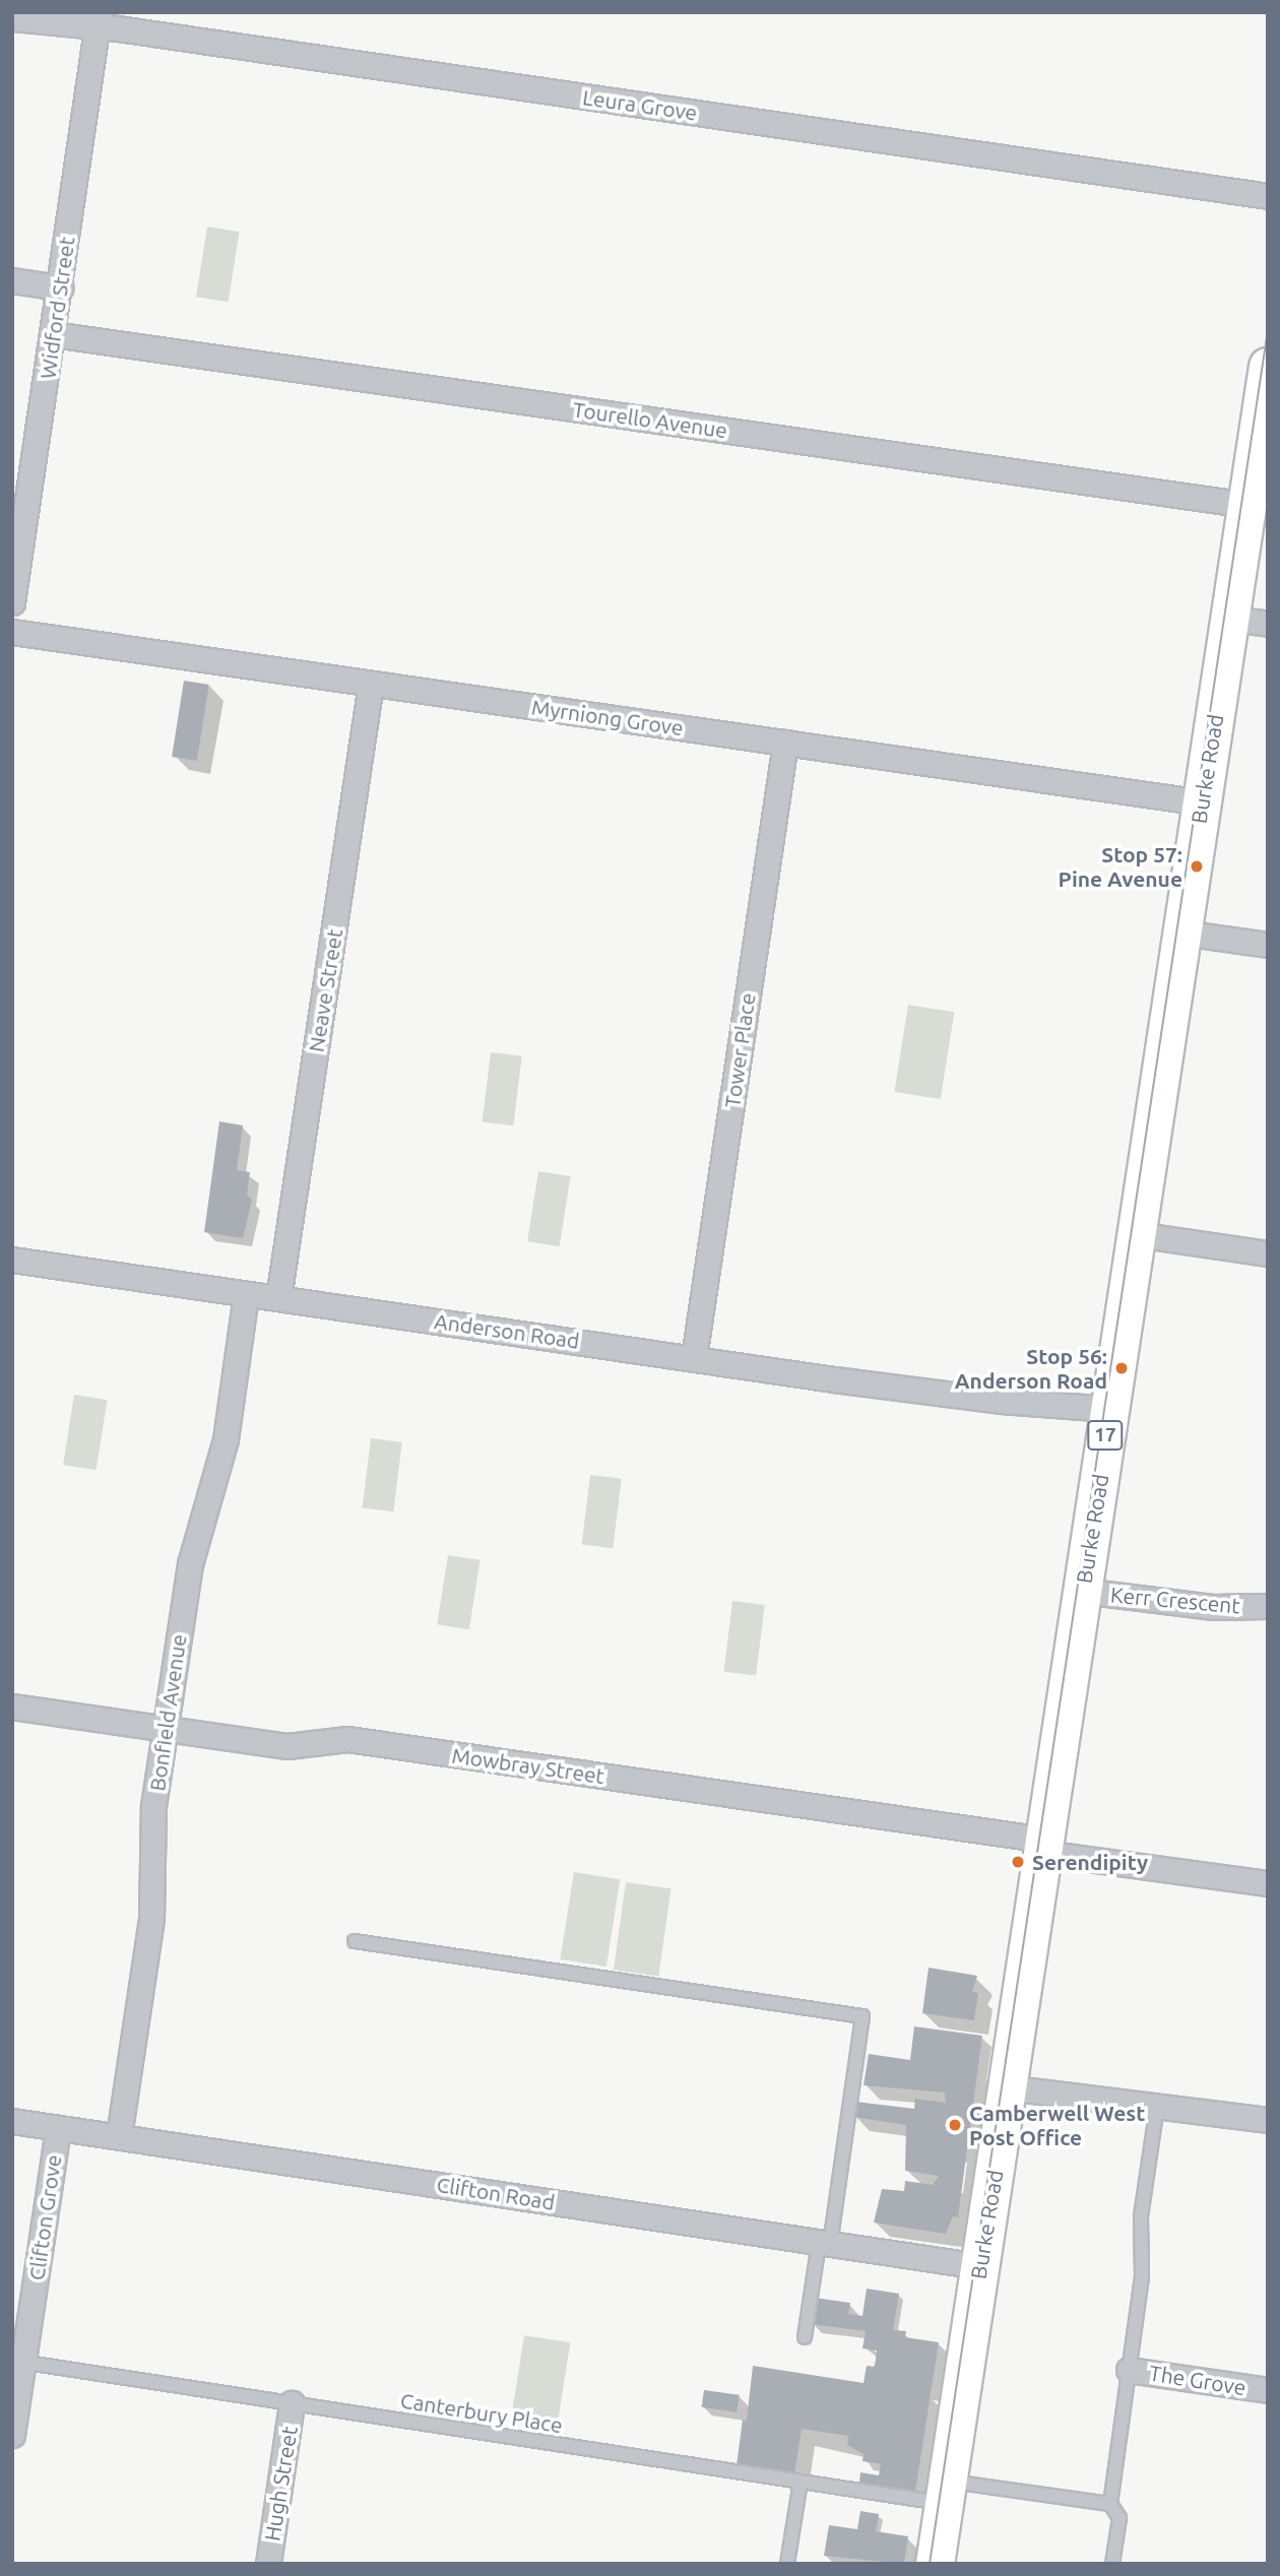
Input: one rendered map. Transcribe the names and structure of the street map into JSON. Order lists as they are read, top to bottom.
{
  "streets": {
    "main road": ["Burke Road", "17"],
    "street": [
      "Leura Grove",
      "Widford Street",
      "Tourello Avenue",
      "Myrniong Grove",
      "Neave Street",
      "Tower Place",
      "Anderson Road",
      "Kerr Crescent",
      "Bonfield Avenue",
      "Mowbray Street",
      "Clifton Road",
      "Clifton Grove",
      "The Grove",
      "Hugh Street"
    ],
    "lane": ["Canterbury Place"]
  },
  "crossings": [
    ["Leura Grove", "Widford Street"],
    ["Widford Street", "Tourello Avenue"],
    ["Tourello Avenue", "Burke Road"],
    ["Myrniong Grove", "Burke Road"],
    ["Myrniong Grove", "Neave Street"],
    ["Myrniong Grove", "Tower Place"],
    ["Burke Road", "Anderson Road"],
    ["Burke Road", "Kerr Crescent"],
    ["Burke Road", "Mowbray Street"],
    ["Burke Road", "Clifton Road"],
    ["Burke Road", "Canterbury Place"],
    ["Neave Street", "Anderson Road"],
    ["Tower Place", "Anderson Road"],
    ["Anderson Road", "Bonfield Avenue"],
    ["Bonfield Avenue", "Mowbray Street"],
    ["Bonfield Avenue", "Clifton Road"],
    ["Clifton Road", "Clifton Grove"],
    ["Clifton Grove", "Canterbury Place"],
    ["Canterbury Place", "Hugh Street"]
  ],
  "places": [
    "Stop 57: Pine Avenue",
    "Stop 56: Anderson Road",
    "Serendipity",
    "Camberwell West Post Office"
  ]
}
